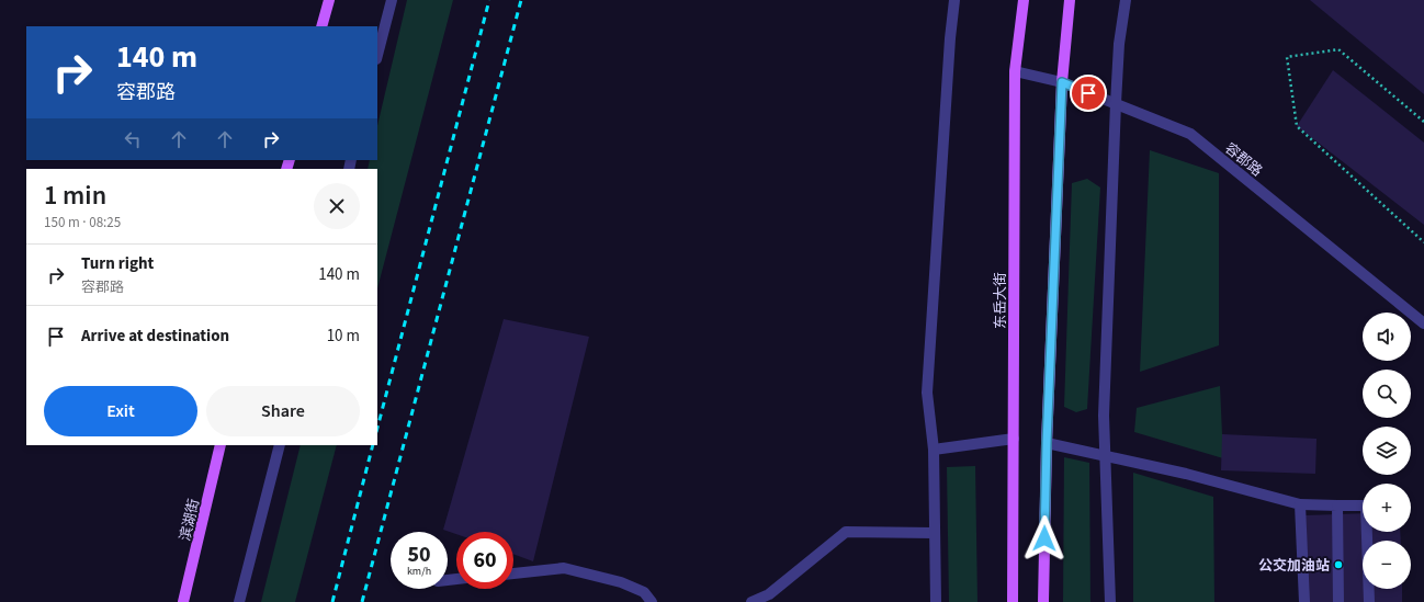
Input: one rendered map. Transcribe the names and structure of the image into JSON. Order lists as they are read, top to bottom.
{
  "streets": {
    "main road": ["东岳大街", "滨湖街"],
    "street": ["容郡路"]
  },
  "crossings": [
    ["容郡路", "东岳大街"]
  ],
  "places": ["公交加油站"],
  "page": {
    "turn": ["140 m", "容郡路"],
    "heading": ["1 min", "150 m · 08:25"],
    "list": [
      {
        "name": "Turn right",
        "note": "容郡路",
        "value": "140 m"
      },
      {
        "name": "Arrive at destination",
        "value": "10 m"
      }
    ],
    "map_buttons": ["+", "−"],
    "buttons": ["Exit", "Share"],
    "speed": "50 km/h",
    "limit": "60"
  }
}
